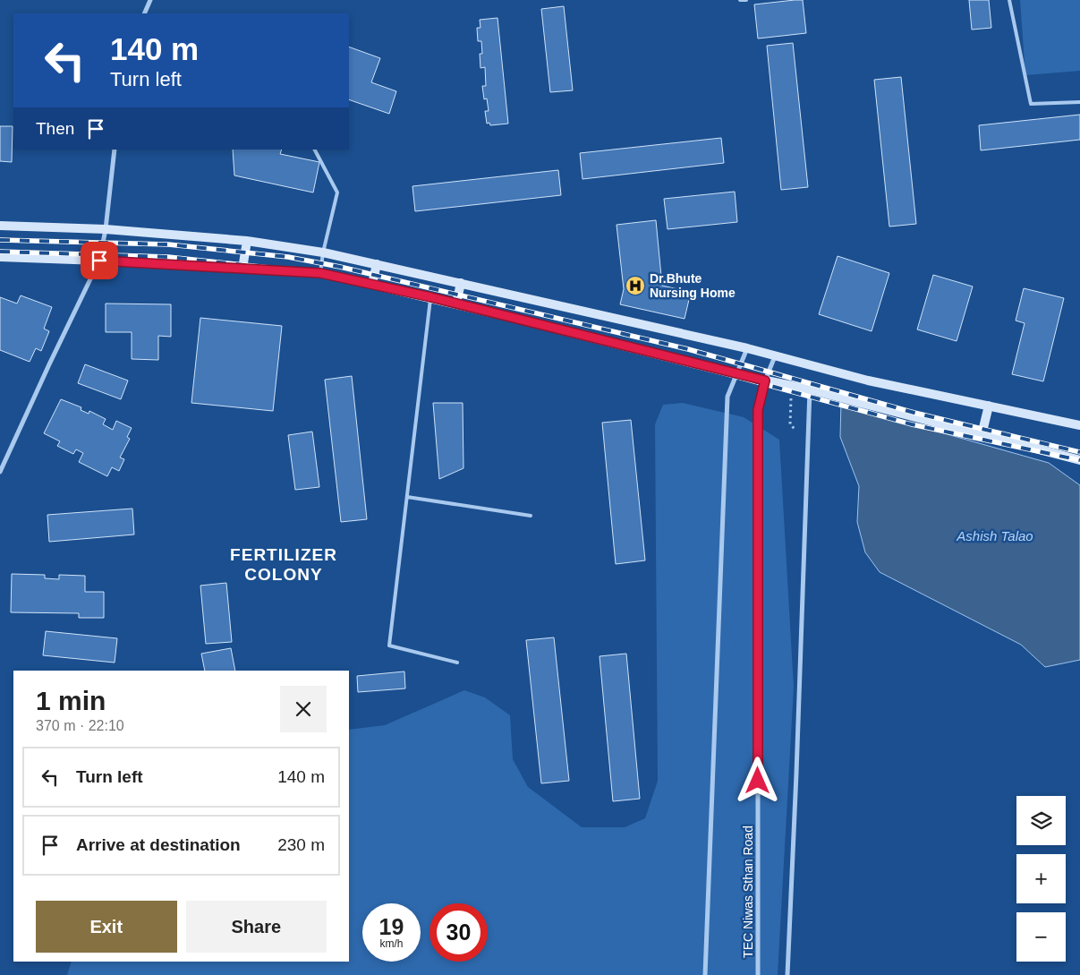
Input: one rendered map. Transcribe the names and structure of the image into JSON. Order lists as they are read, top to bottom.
{
  "streets": {
    "street": ["TEC Niwas Sthan Road"]
  },
  "districts": ["FERTILIZER COLONY"],
  "water": ["Ashish Talao"],
  "places": {
    "hospital": ["Dr.Bhute Nursing Home"]
  },
  "page": {
    "turn": ["140 m", "Turn left"],
    "then": "Then",
    "heading": ["1 min", "370 m · 22:10"],
    "list": [
      {
        "name": "Turn left",
        "value": "140 m"
      },
      {
        "name": "Arrive at destination",
        "value": "230 m"
      }
    ],
    "map_buttons": ["+", "−"],
    "buttons": ["Exit", "Share"],
    "speed": "19 km/h",
    "limit": "30"
  }
}
